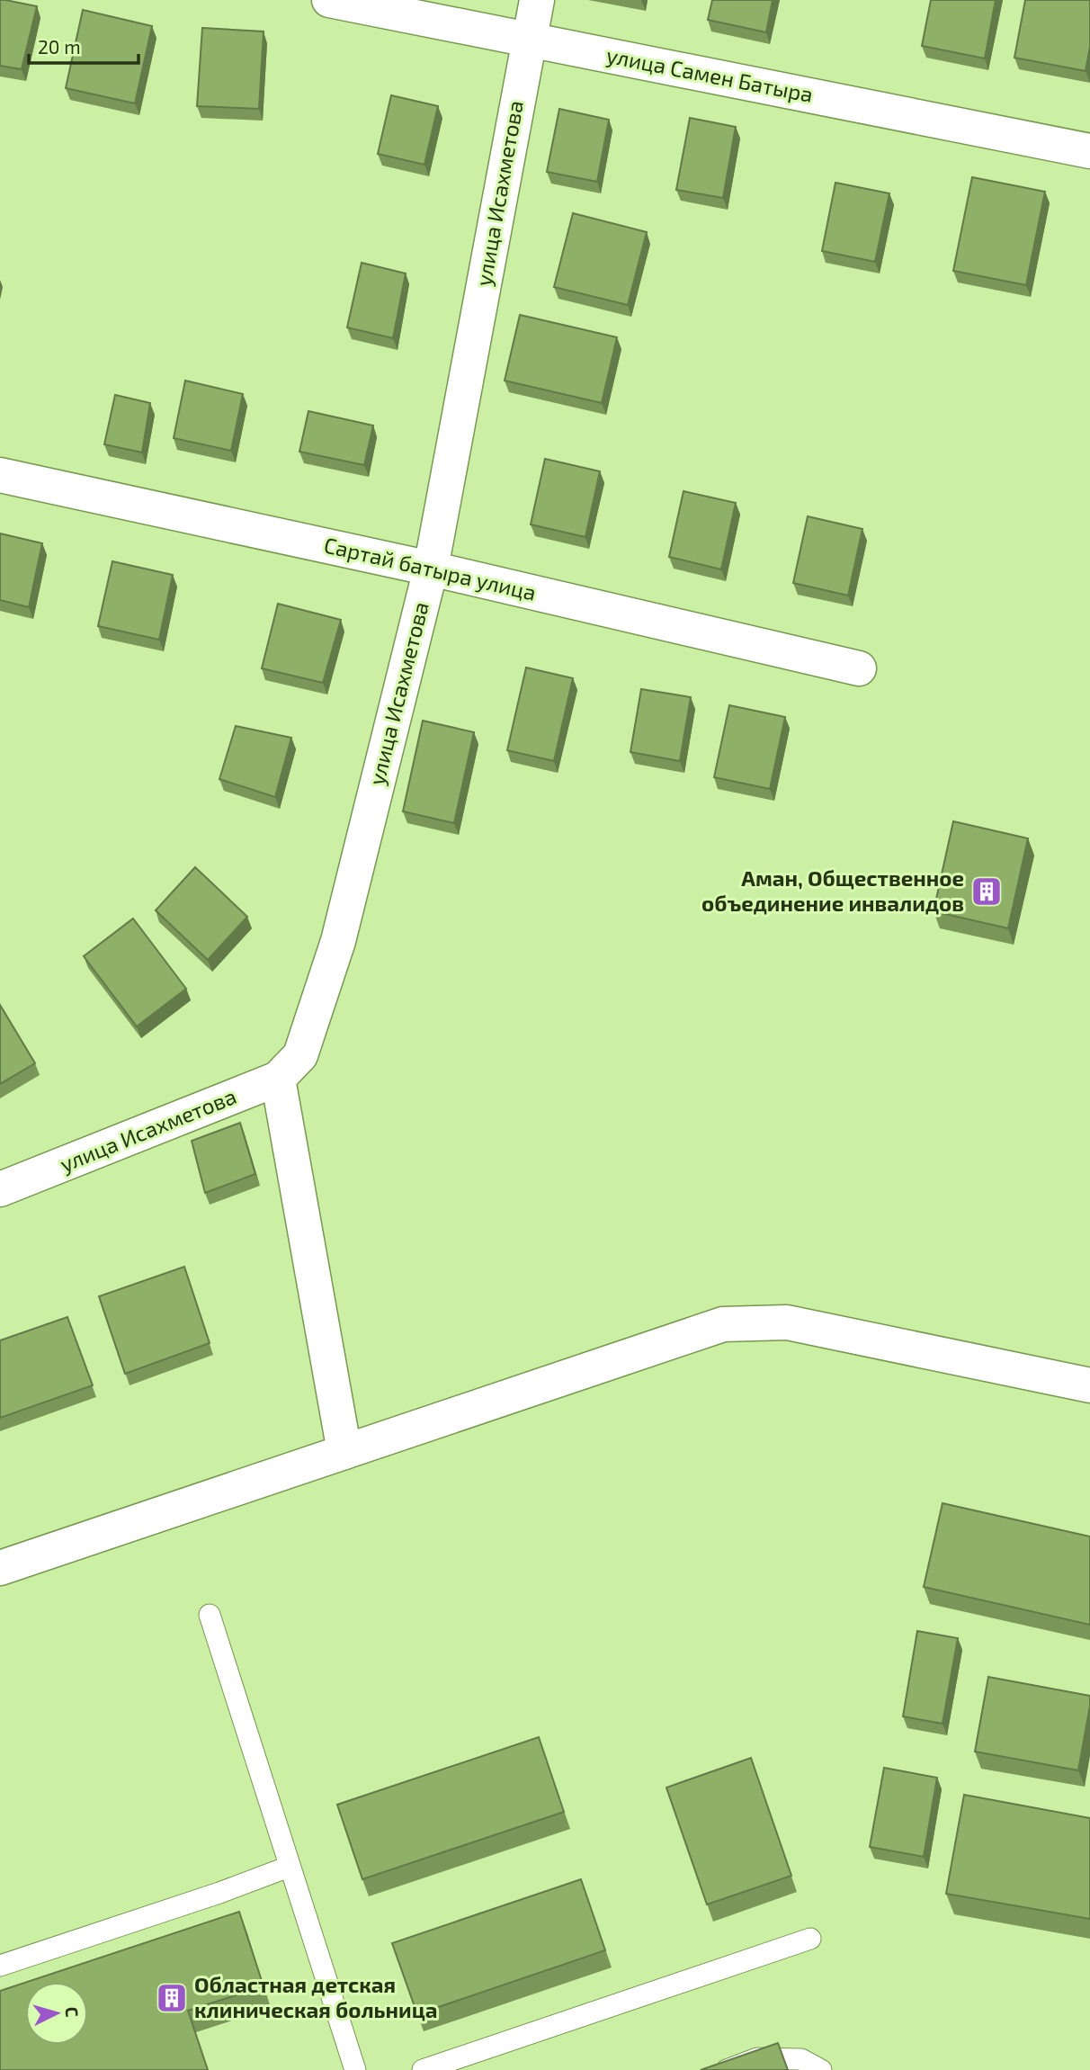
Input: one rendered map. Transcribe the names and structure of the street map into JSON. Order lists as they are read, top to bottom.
{
  "streets": {
    "street": ["улица Самен Батыра", "улица Исахметова", "Сартай батыра улица"]
  },
  "crossings": [
    ["улица Самен Батыра", "улица Исахметова"],
    ["улица Исахметова", "Сартай батыра улица"]
  ],
  "places": {
    "building": ["Аман, Общественное объединение инвалидов", "Областная детская клиническая больница"]
  },
  "scale_bar": "20 m",
  "north": "right"
}
